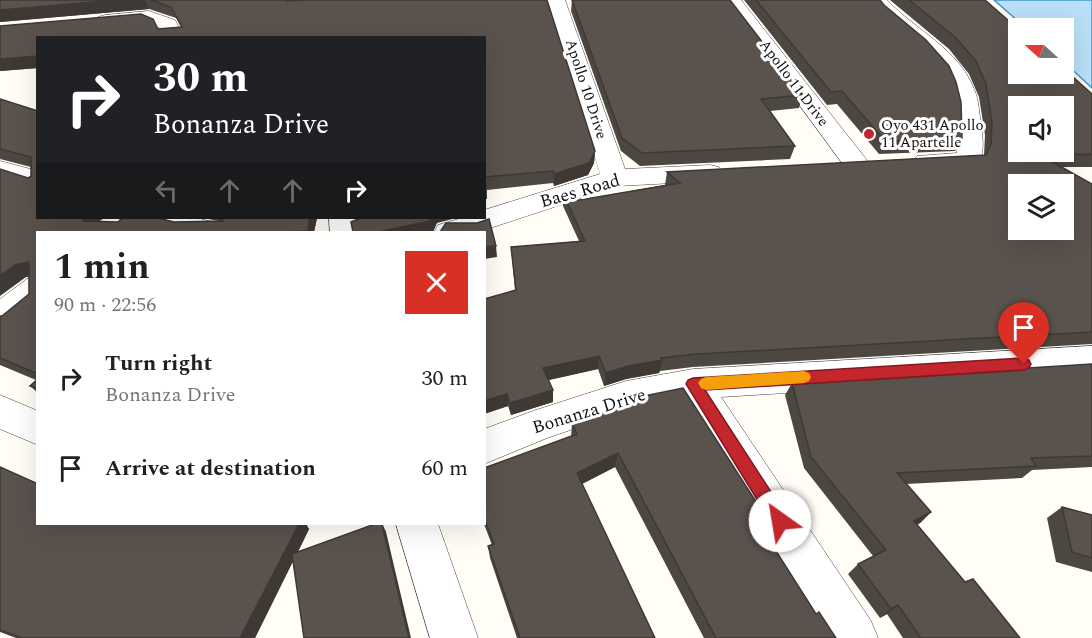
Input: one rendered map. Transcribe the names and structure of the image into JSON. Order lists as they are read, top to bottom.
{
  "streets": {
    "street": [
      "Apollo 11 Drive",
      "Apollo 10 Drive",
      "Baes Road",
      "Bonanza Drive"
    ]
  },
  "crossings": [
    ["Apollo 10 Drive", "Baes Road"]
  ],
  "places": ["Oyo 431 Apollo 11 Apartelle"],
  "north": "left",
  "page": {
    "turn": ["30 m", "Bonanza Drive"],
    "heading": ["1 min", "90 m · 22:56"],
    "list": [
      {
        "name": "Turn right",
        "note": "Bonanza Drive",
        "value": "30 m"
      },
      {
        "name": "Arrive at destination",
        "value": "60 m"
      }
    ]
  }
}
